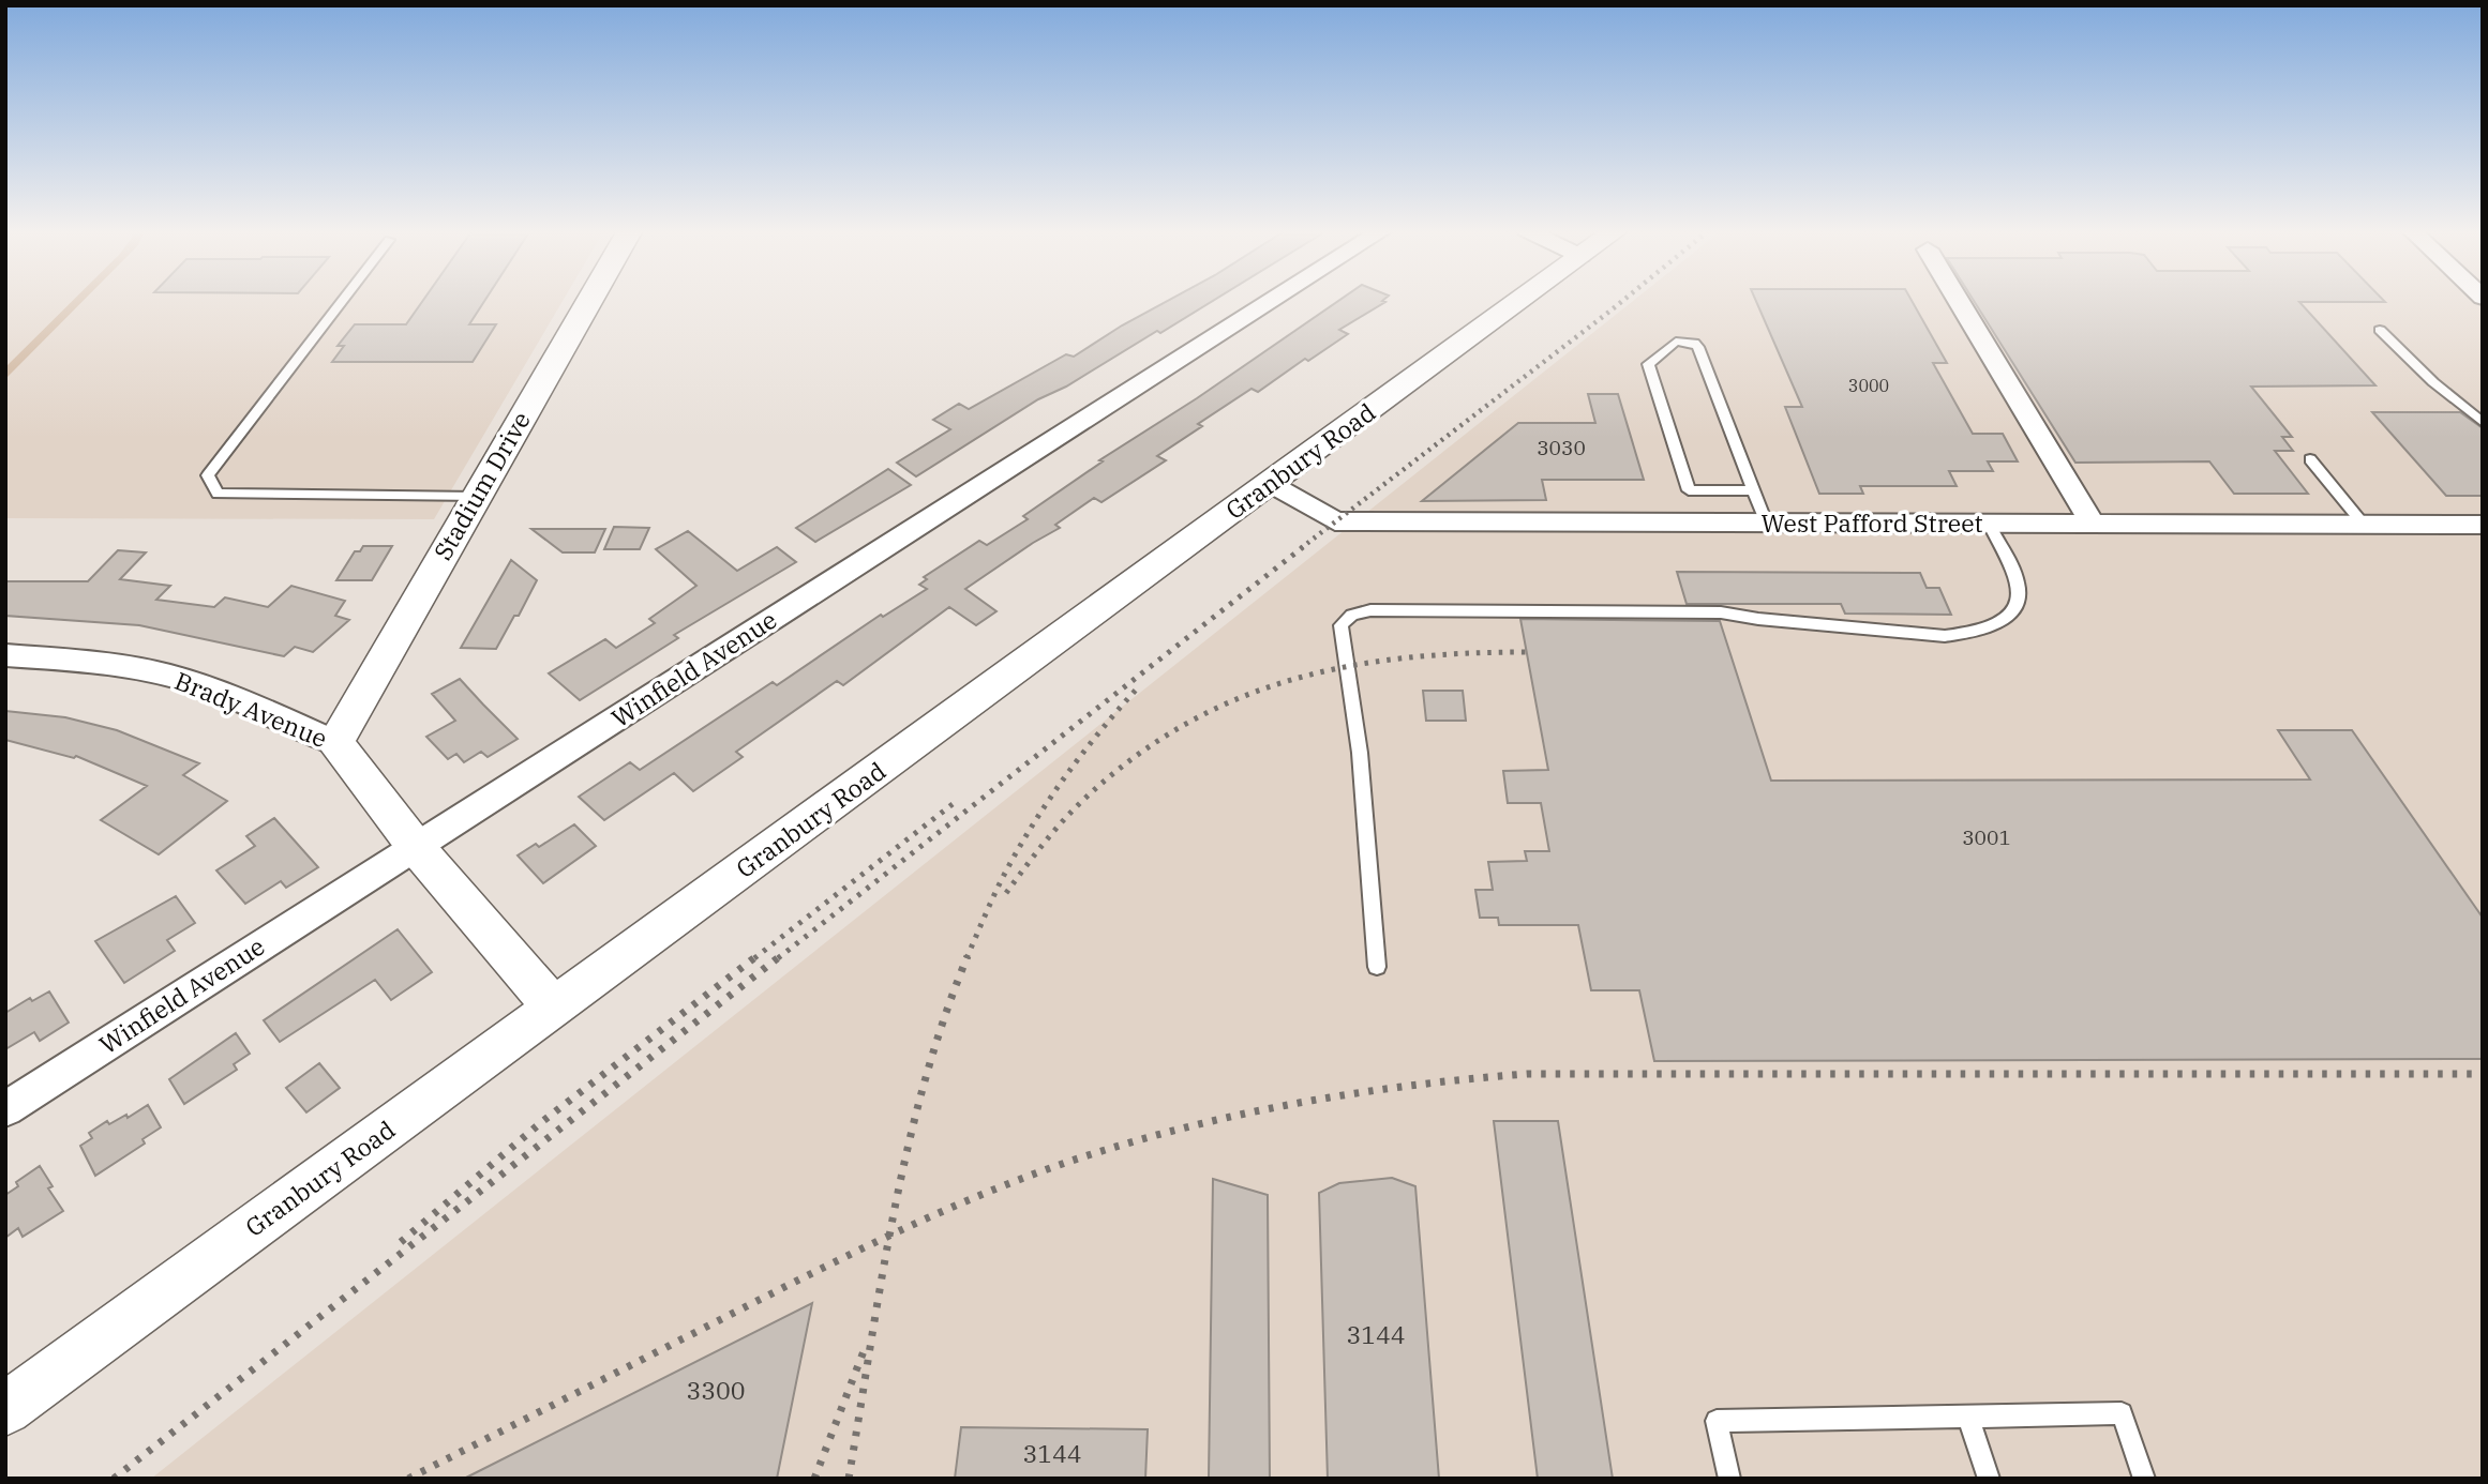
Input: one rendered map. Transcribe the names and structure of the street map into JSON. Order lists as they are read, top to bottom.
{
  "streets": {
    "street": [
      "Granbury Road",
      "Stadium Drive",
      "West Pafford Street",
      "Winfield Avenue",
      "Brady Avenue"
    ]
  },
  "crossings": [
    ["Granbury Road", "West Pafford Street"],
    ["Granbury Road", "Brady Avenue"],
    ["Stadium Drive", "Brady Avenue"],
    ["Winfield Avenue", "Brady Avenue"]
  ],
  "house_numbers": [
    "3000",
    "3030",
    "3001",
    "3144",
    "3300",
    "3144"
  ]
}
